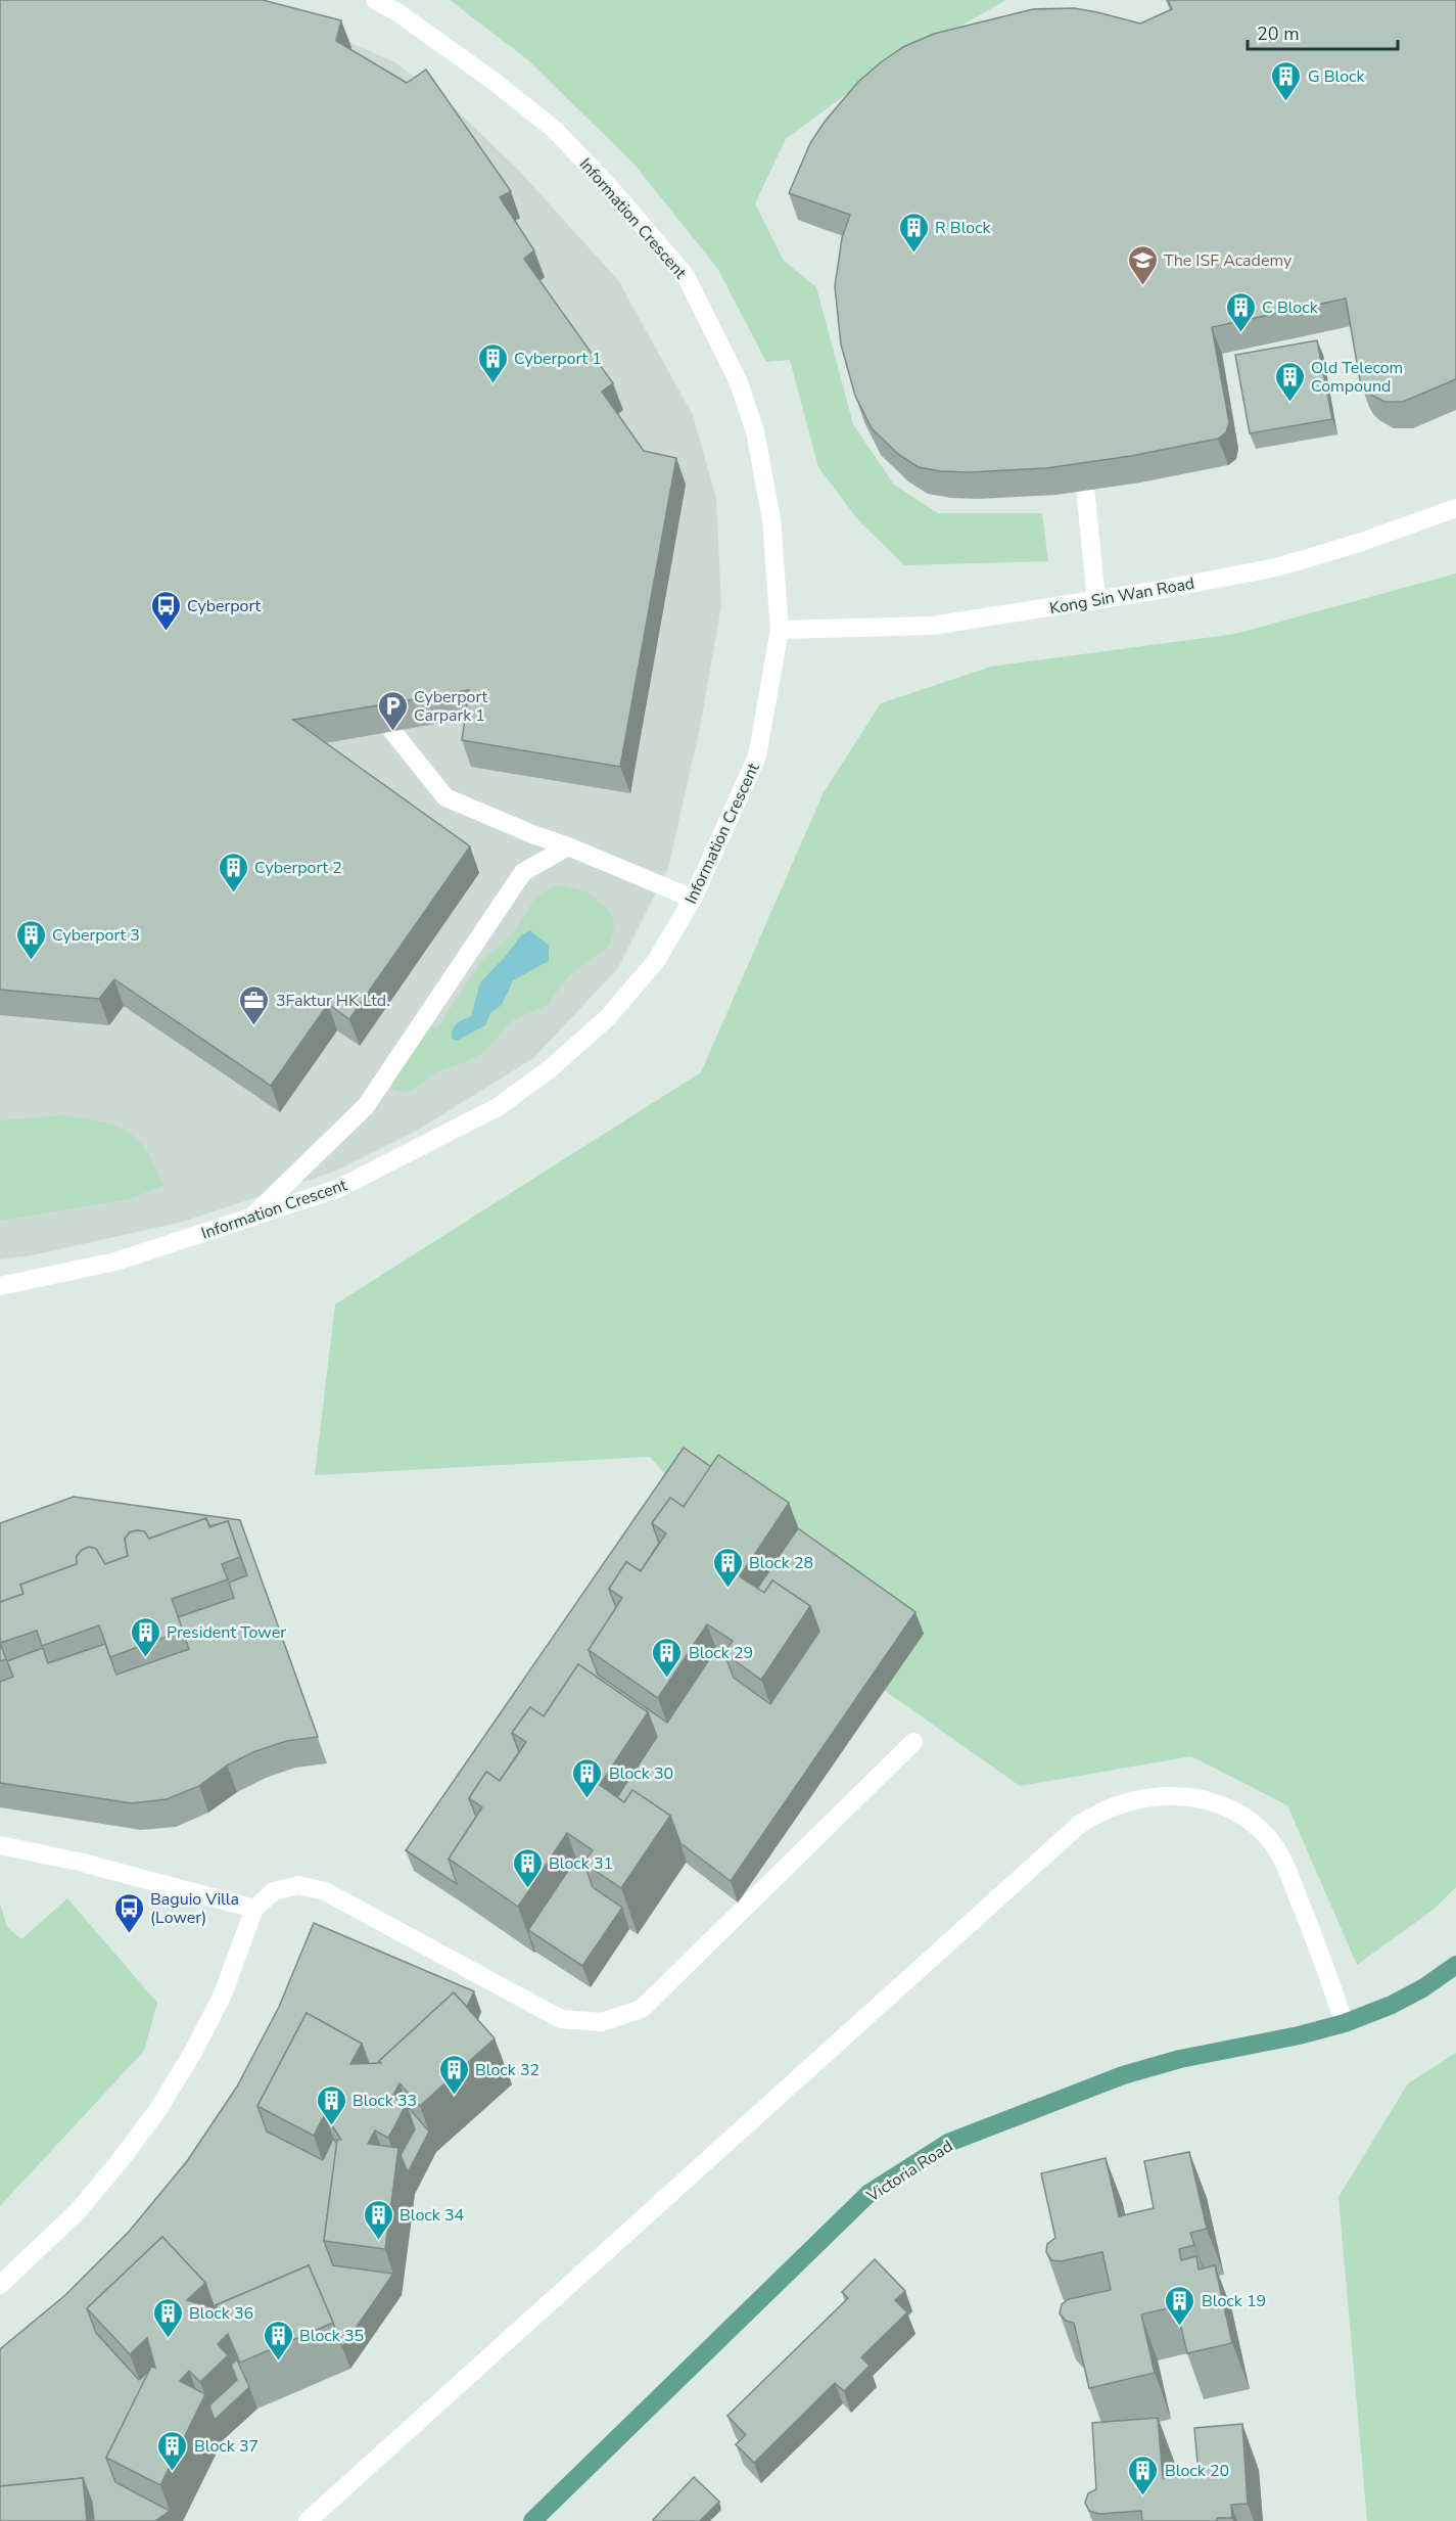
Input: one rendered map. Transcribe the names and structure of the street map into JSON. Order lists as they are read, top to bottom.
{
  "streets": {
    "main road": ["Victoria Road"],
    "street": ["Information Crescent", "Kong Sin Wan Road"]
  },
  "crossings": [
    ["Information Crescent", "Kong Sin Wan Road"]
  ],
  "places": {
    "building": [
      "G Block",
      "R Block",
      "C Block",
      "Cyberport 1",
      "Old Telecom Compound",
      "Cyberport 2",
      "Cyberport 3",
      "Block 28",
      "President Tower",
      "Block 29",
      "Block 30",
      "Block 31",
      "Block 32",
      "Block 33",
      "Block 34",
      "Block 19",
      "Block 36",
      "Block 35",
      "Block 37",
      "Block 20"
    ],
    "school or university": ["The ISF Academy"],
    "bus stop": ["Cyberport", "Baguio Villa (Lower)"],
    "parking": ["Cyberport Carpark 1"],
    "office": ["3Faktur HK Ltd."]
  },
  "scale_bar": "20 m"
}
